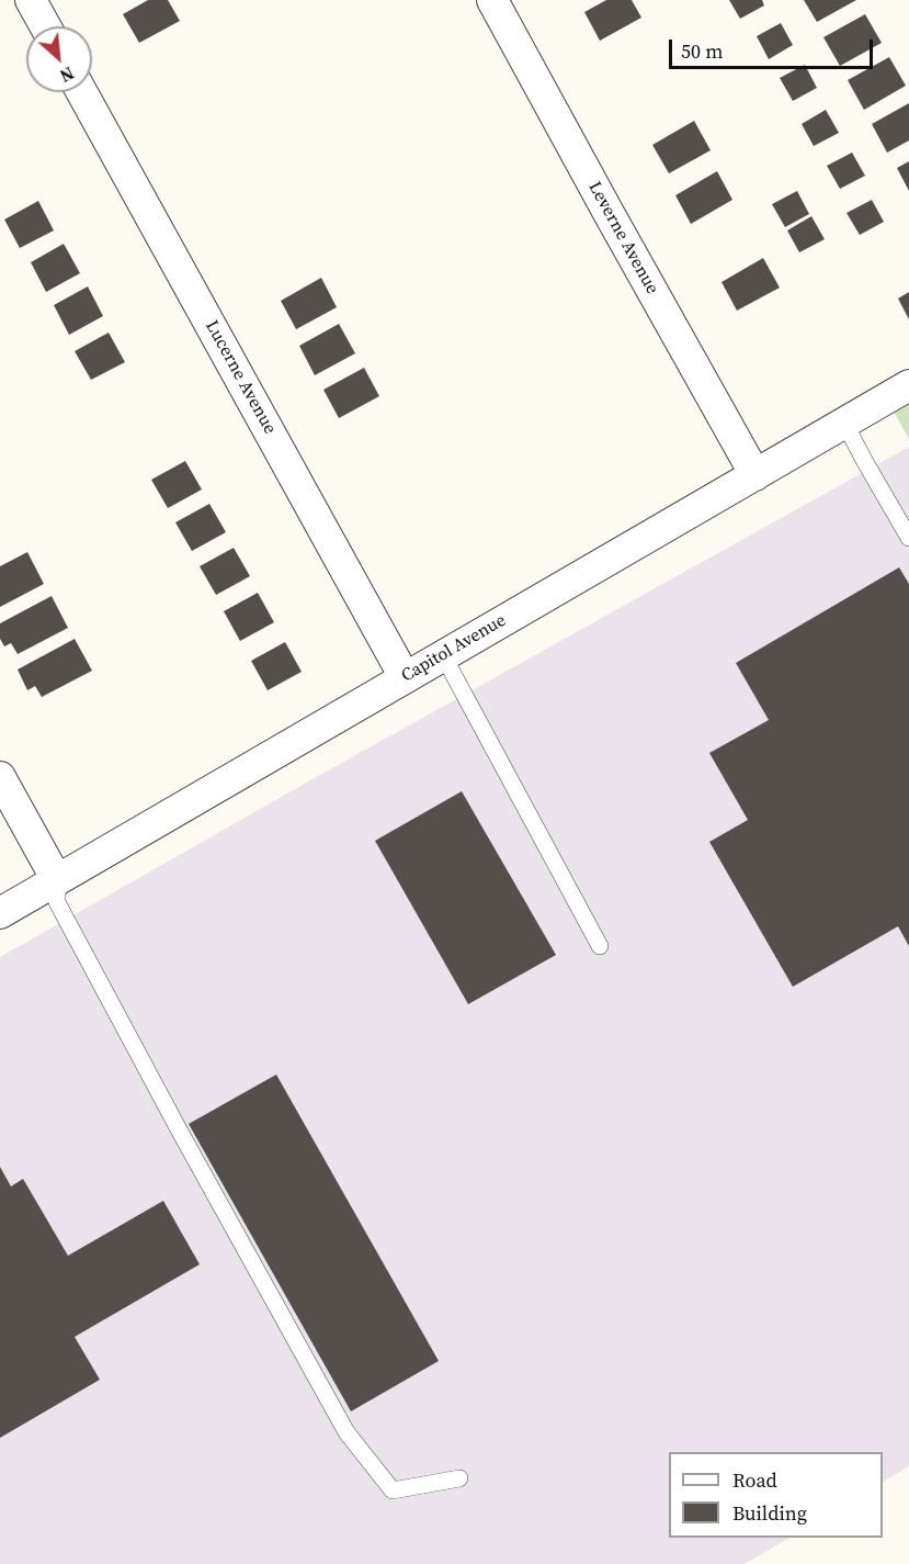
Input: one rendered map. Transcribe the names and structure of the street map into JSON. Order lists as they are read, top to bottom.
{
  "streets": {
    "street": ["Leverne Avenue", "Lucerne Avenue", "Capitol Avenue"]
  },
  "crossings": [
    ["Leverne Avenue", "Capitol Avenue"],
    ["Lucerne Avenue", "Capitol Avenue"]
  ],
  "legend": ["Road", "Building"],
  "scale_bar": "50 m",
  "north": "bottom right"
}
